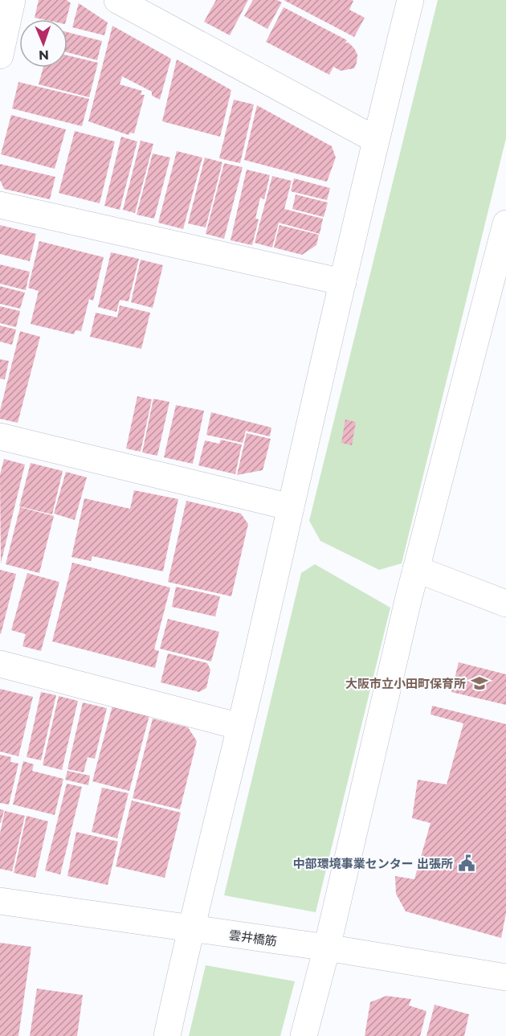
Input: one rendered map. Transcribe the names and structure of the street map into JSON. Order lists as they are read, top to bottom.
{
  "streets": {
    "street": ["雲井橋筋"]
  },
  "places": {
    "school or university": ["大阪市立小田町保育所"],
    "public building": ["中部環境事業センター 出張所"]
  },
  "north": "bottom"
}
